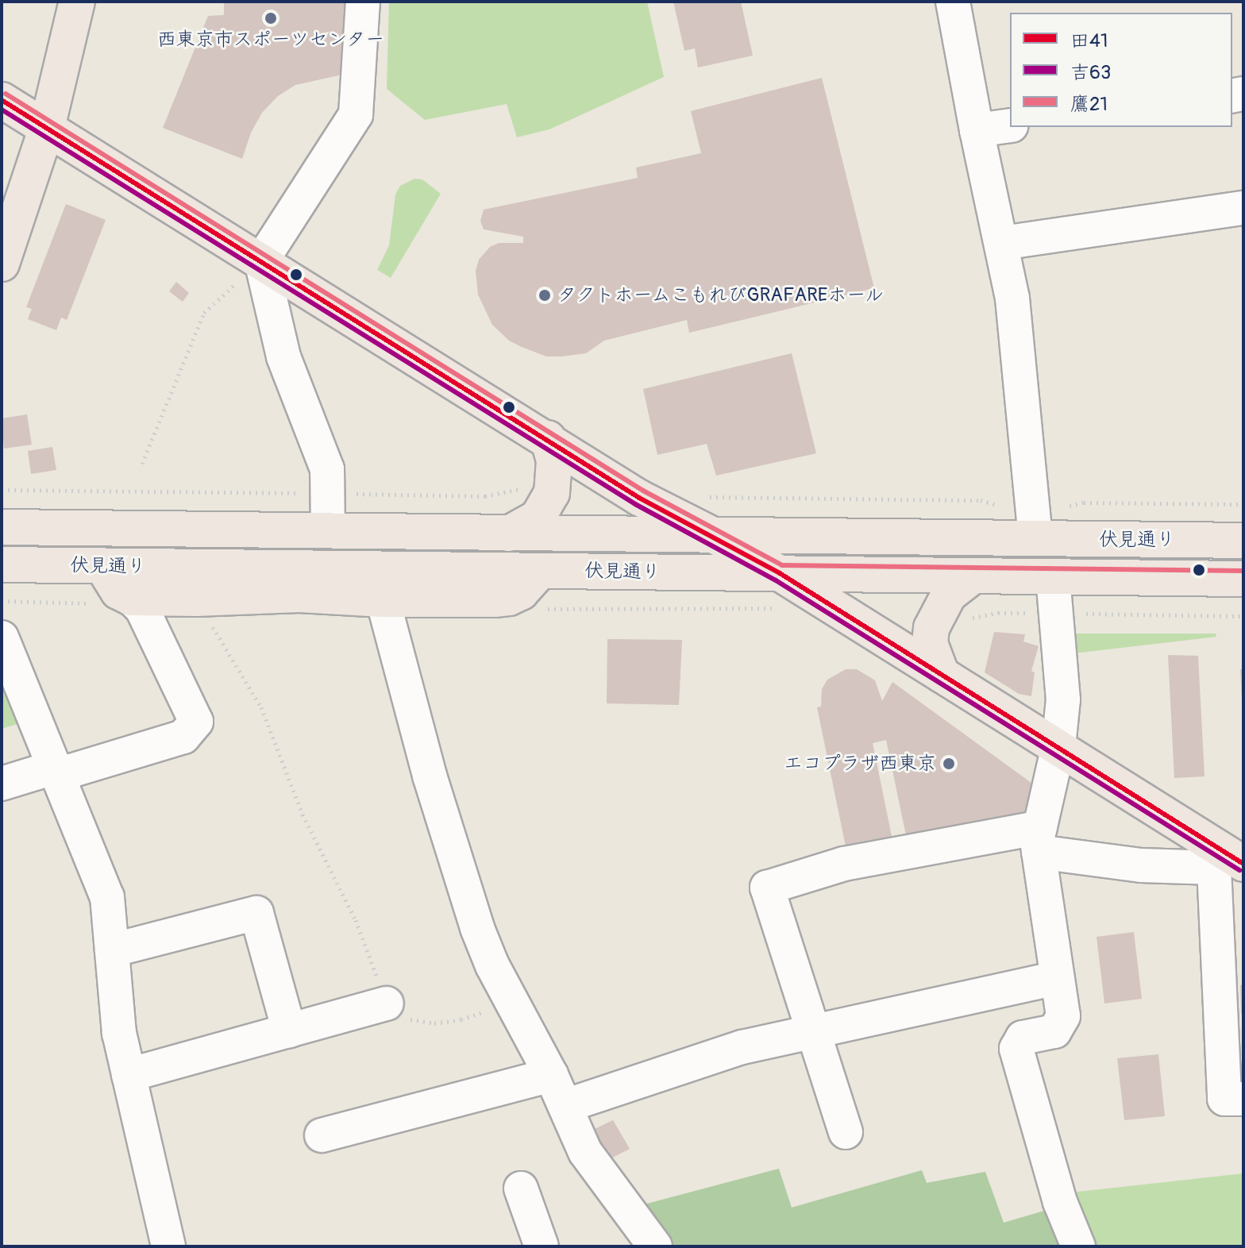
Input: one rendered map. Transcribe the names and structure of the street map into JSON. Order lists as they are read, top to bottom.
{
  "streets": {
    "main road": ["伏見通り"]
  },
  "places": ["西東京市スポーツセンター", "タクトホームこもれびGRAFAREホール", "エコプラザ西東京"],
  "lines": ["transit line 鷹21", "transit line 田41", "transit line 吉63"],
  "legend": ["田41", "吉63", "鷹21"]
}
